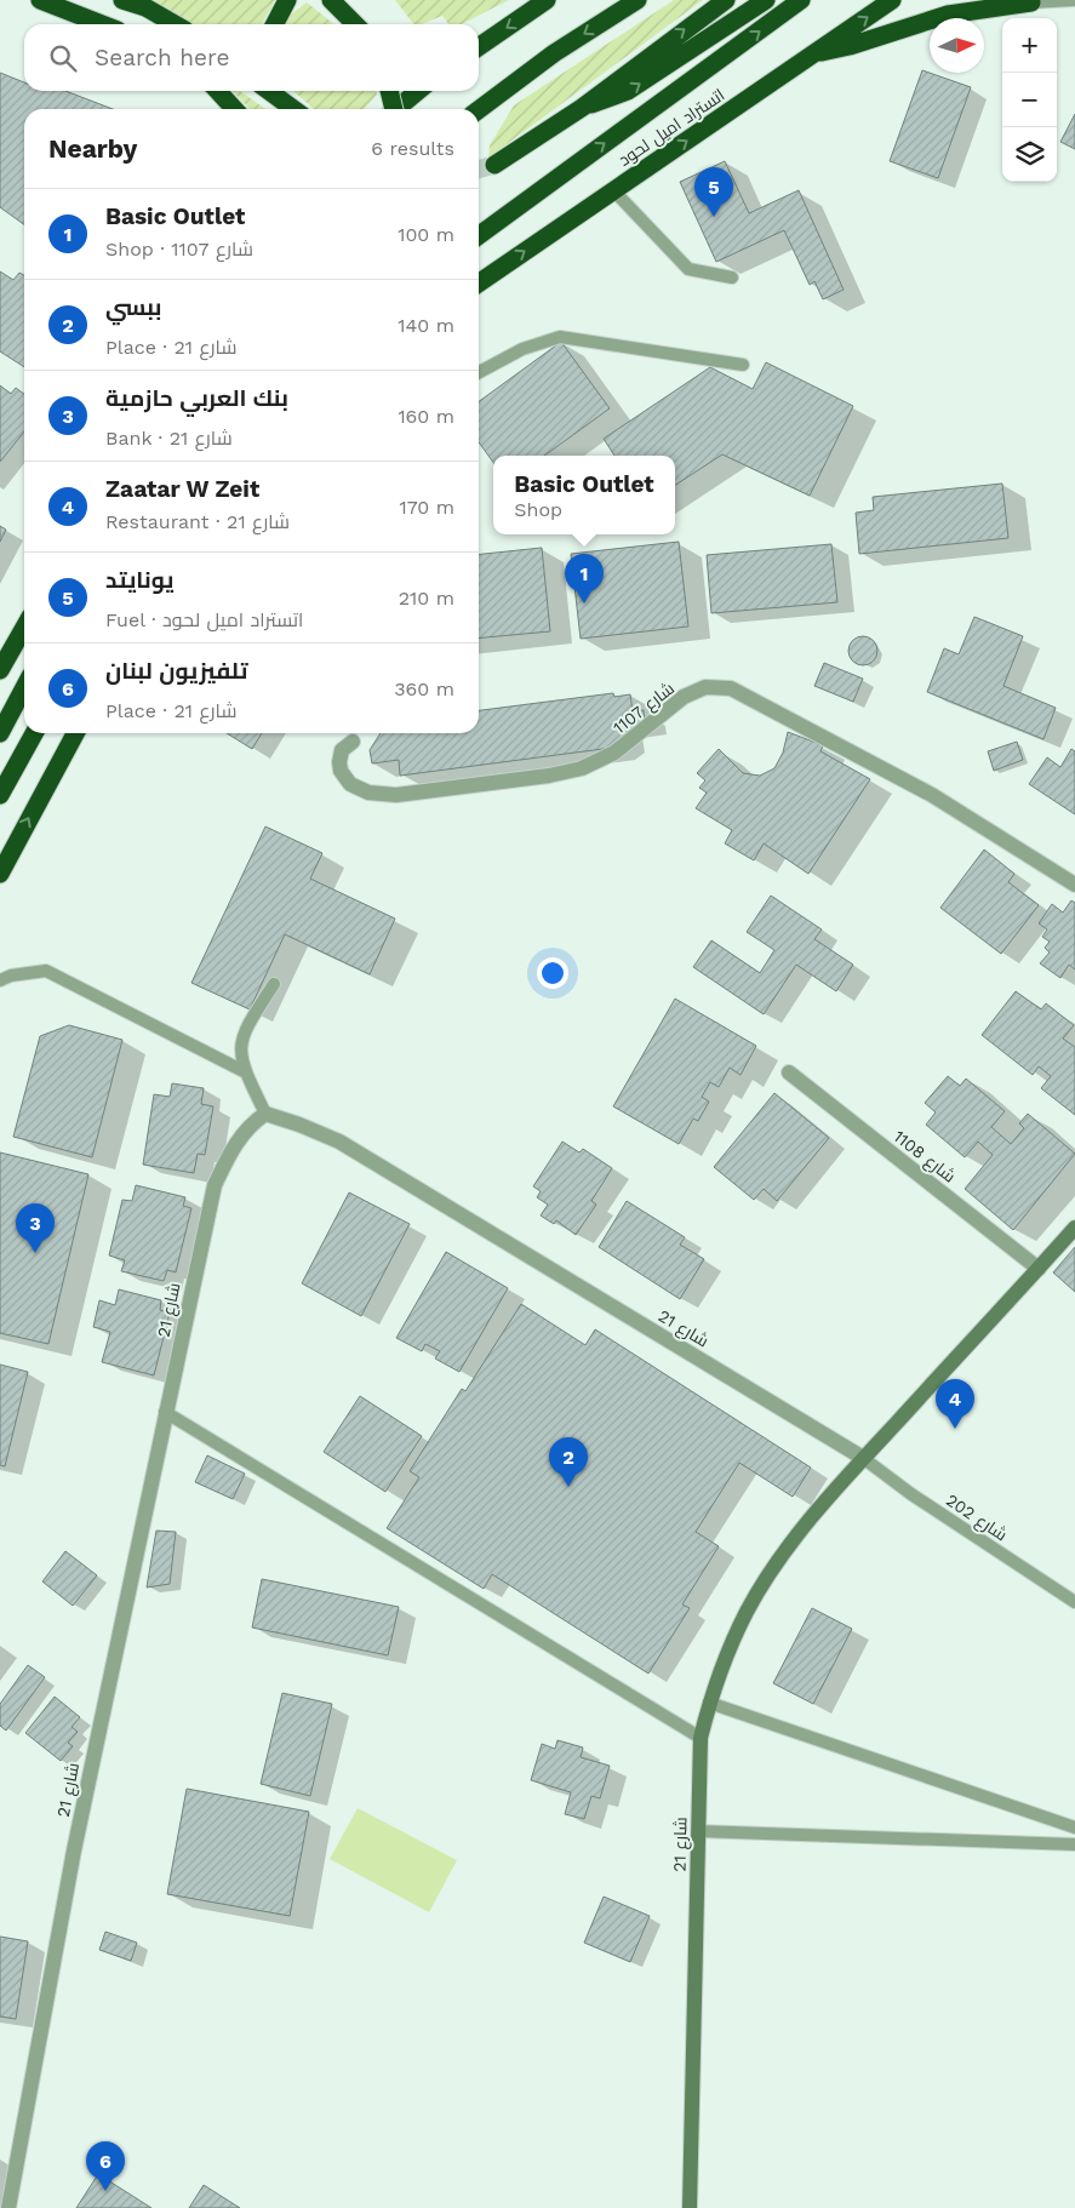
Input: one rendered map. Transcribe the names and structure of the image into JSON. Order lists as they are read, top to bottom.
{
  "streets": {
    "highway": ["اتستراد اميل لحود"],
    "main road": ["شارع 21"],
    "street": ["شارع 1107", "شارع 1108"],
    "lane": ["شارع 202"]
  },
  "crossings": [
    ["شارع 1108", "شارع 21"],
    ["شارع 21", "شارع 202"]
  ],
  "north": "right",
  "page": {
    "map_buttons": ["+", "−"],
    "search": "Search here",
    "heading": ["Nearby", "6 results"],
    "pins": [
      "5",
      "1",
      "3",
      "4",
      "2",
      "6"
    ],
    "list": [
      {
        "mark": "1",
        "name": "Basic Outlet",
        "note": "Shop · شارع 1107",
        "value": "100 m"
      },
      {
        "mark": "2",
        "name": "ببسي",
        "note": "Place · شارع 21",
        "value": "140 m"
      },
      {
        "mark": "3",
        "name": "بنك العربي حازمية",
        "note": "Bank · شارع 21",
        "value": "160 m"
      },
      {
        "mark": "4",
        "name": "Zaatar W Zeit",
        "note": "Restaurant · شارع 21",
        "value": "170 m"
      },
      {
        "mark": "5",
        "name": "يونايتد",
        "note": "Fuel · اتستراد اميل لحود",
        "value": "210 m"
      },
      {
        "mark": "6",
        "name": "تلفيزيون لبنان",
        "note": "Place · شارع 21",
        "value": "360 m"
      }
    ],
    "popup": ["Basic Outlet", "Shop"]
  }
}
